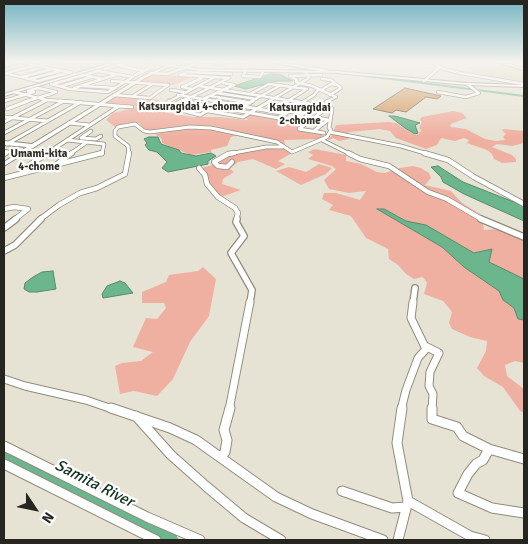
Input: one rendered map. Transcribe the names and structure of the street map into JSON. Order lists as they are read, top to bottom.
{
  "districts": ["Katsuragidai 4-chome", "Katsuragidai 2-chome", "Umami-kita 4-chome"],
  "water": ["Samita River"],
  "north": "bottom right"
}
